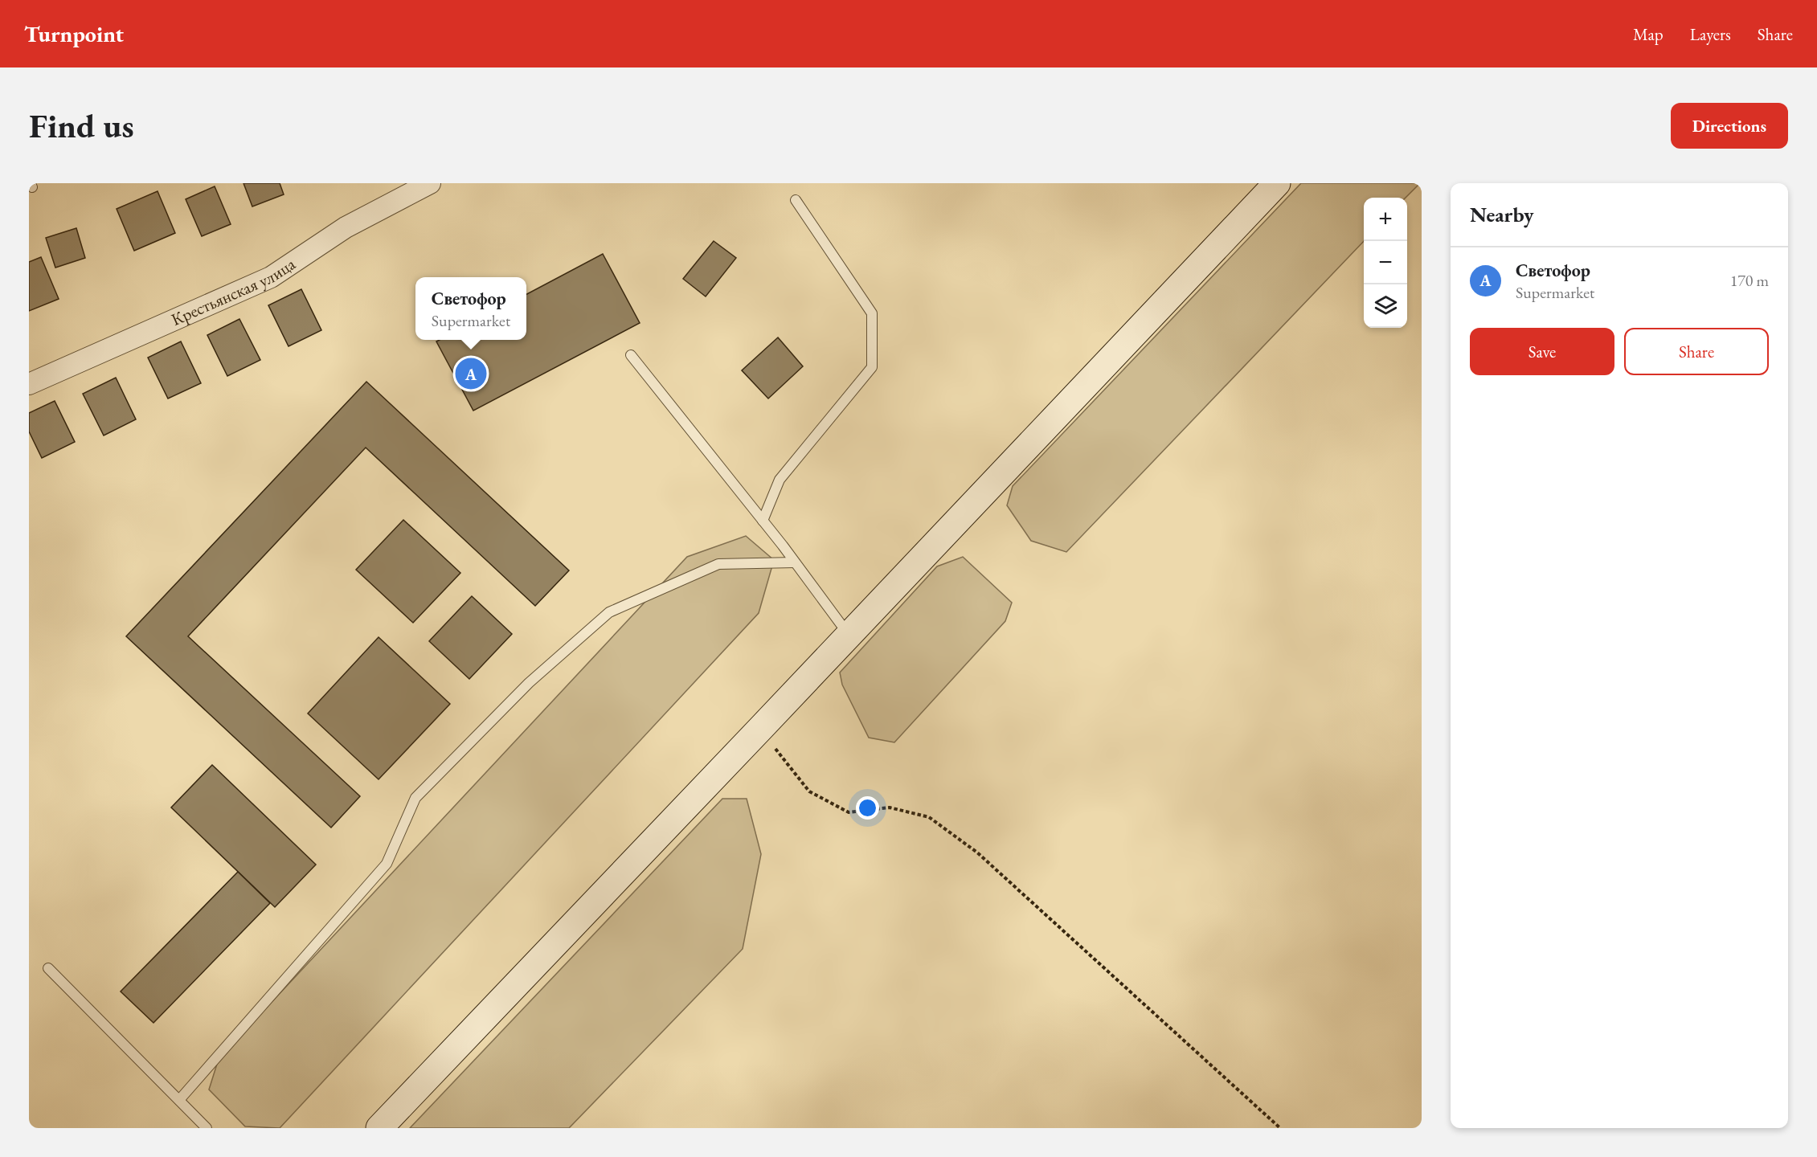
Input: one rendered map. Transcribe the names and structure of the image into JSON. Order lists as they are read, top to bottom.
{
  "streets": {
    "street": ["Крестьянская улица"]
  },
  "page": {
    "header": "Turnpoint",
    "nav": ["Map", "Layers", "Share"],
    "buttons": [
      "Directions",
      ["Save", "Share"]
    ],
    "title": "Find us",
    "heading": "Nearby",
    "map_buttons": ["+", "−"],
    "list": [
      {
        "mark": "A",
        "name": "Светофор",
        "note": "Supermarket",
        "value": "170 m"
      }
    ],
    "popup": ["Светофор", "Supermarket"],
    "pins": "A"
  }
}
